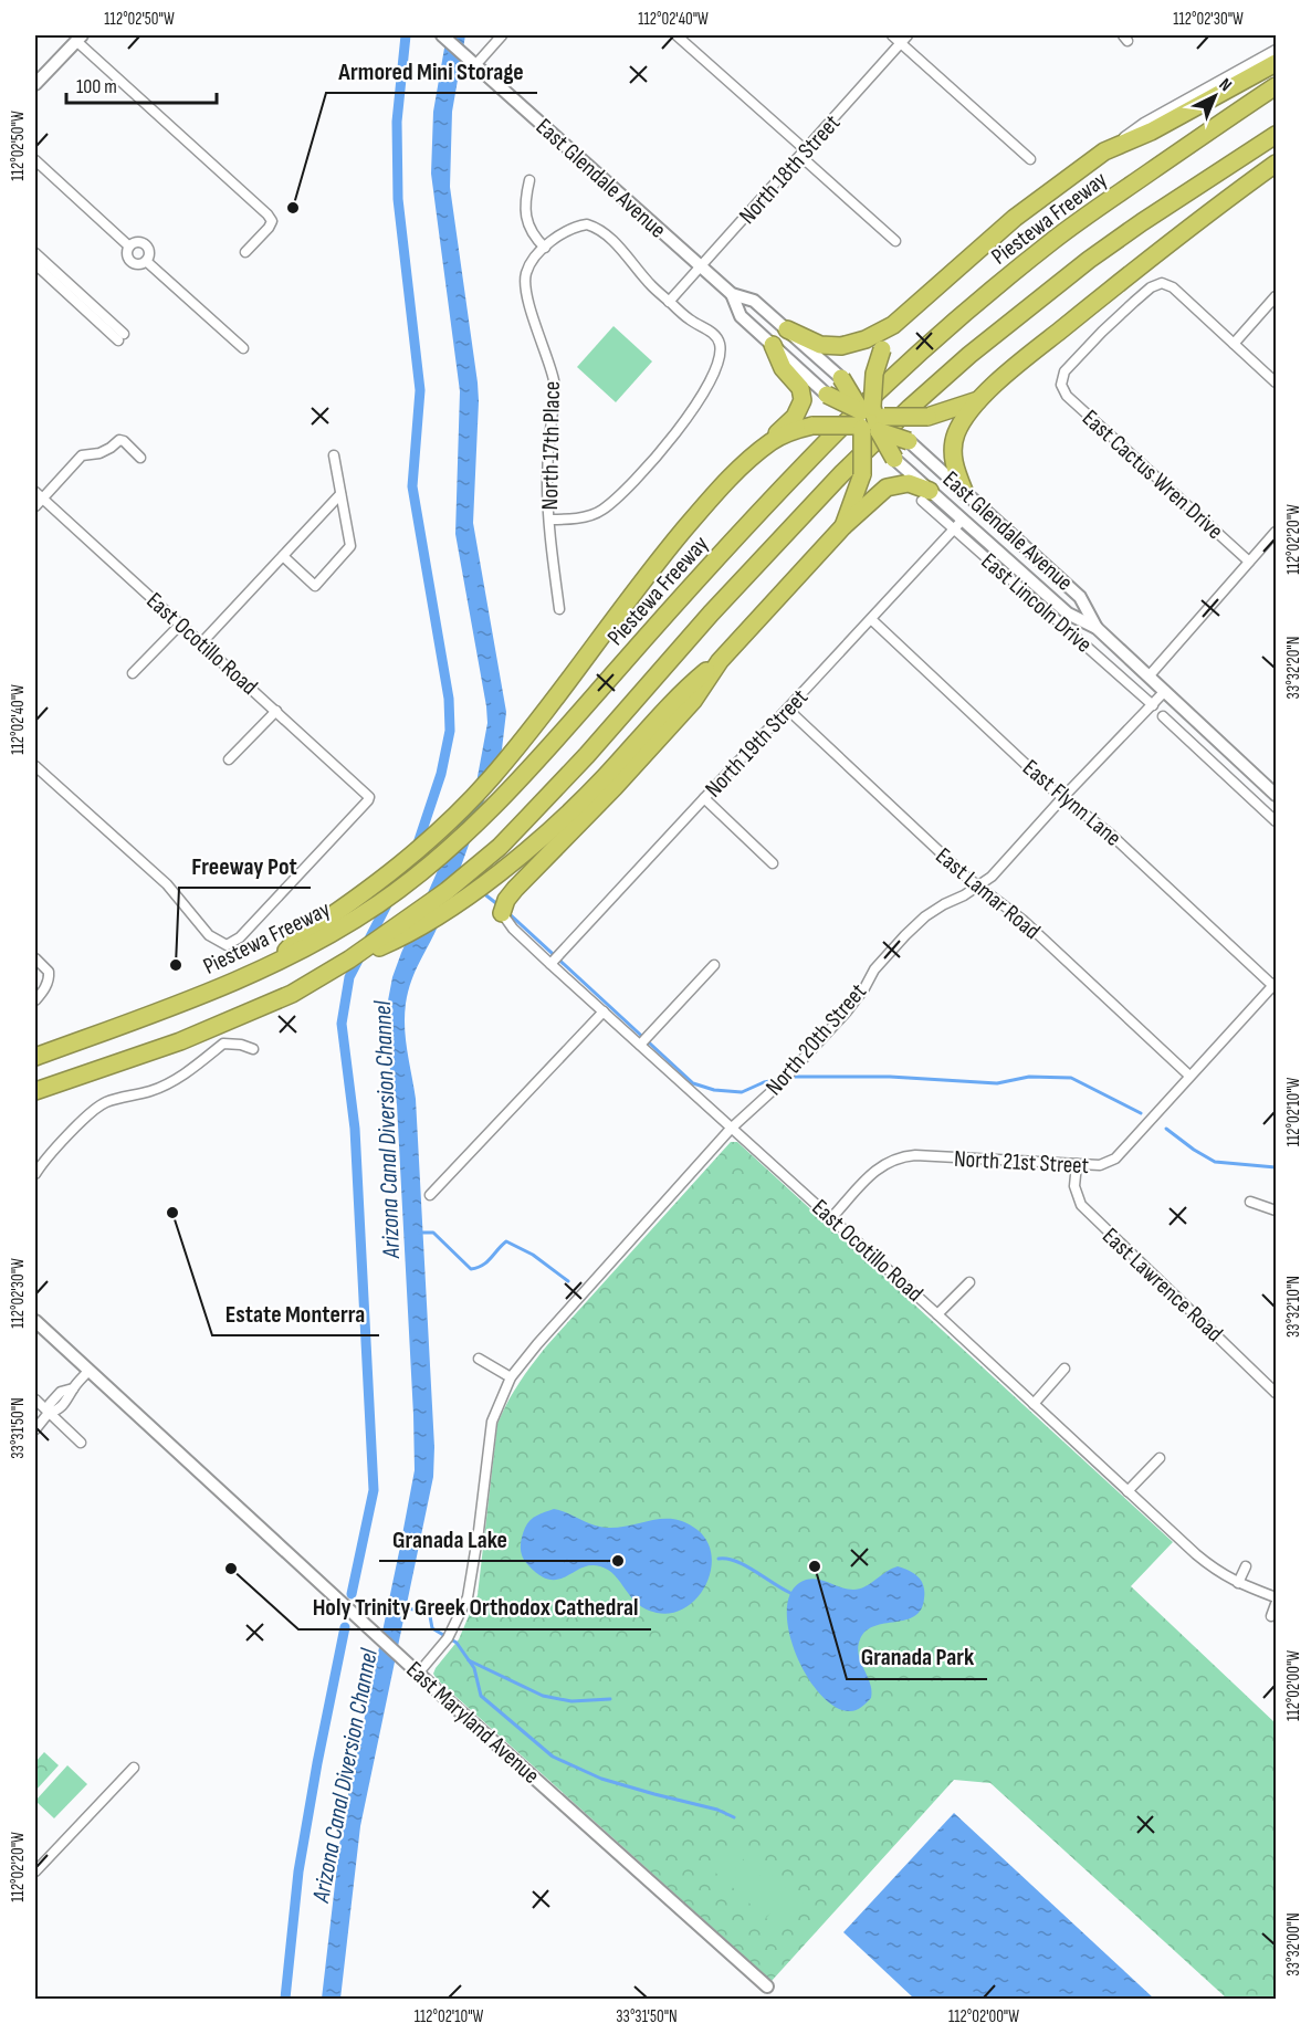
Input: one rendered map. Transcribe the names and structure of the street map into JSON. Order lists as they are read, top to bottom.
{
  "streets": {
    "highway": ["Piestewa Freeway"],
    "main road": ["East Glendale Avenue", "East Maryland Avenue"],
    "street": [
      "North 18th Street",
      "North 17th Place",
      "East Cactus Wren Drive",
      "East Lincoln Drive",
      "East Ocotillo Road",
      "North 19th Street",
      "East Flynn Lane",
      "East Lamar Road",
      "North 20th Street",
      "North 21st Street",
      "East Lawrence Road"
    ]
  },
  "crossings": [
    ["North 18th Street", "East Glendale Avenue"],
    ["East Glendale Avenue", "East Lincoln Drive"],
    ["East Glendale Avenue", "North 19th Street"],
    ["East Glendale Avenue", "North 20th Street"],
    ["East Lincoln Drive", "North 19th Street"],
    ["East Lincoln Drive", "North 20th Street"],
    ["East Ocotillo Road", "North 19th Street"],
    ["East Ocotillo Road", "North 20th Street"],
    ["East Ocotillo Road", "North 21st Street"],
    ["North 19th Street", "East Flynn Lane"],
    ["North 19th Street", "East Lamar Road"],
    ["East Flynn Lane", "North 20th Street"],
    ["East Flynn Lane", "North 21st Street"],
    ["East Lamar Road", "North 20th Street"],
    ["East Lamar Road", "North 21st Street"],
    ["North 20th Street", "East Maryland Avenue"],
    ["North 21st Street", "East Lawrence Road"]
  ],
  "water": ["Arizona Canal Diversion Channel"],
  "places": [
    "Armored Mini Storage",
    "Freeway Pot",
    "Estate Monterra",
    "Granada Lake",
    "Granada Park",
    "Holy Trinity Greek Orthodox Cathedral"
  ],
  "scale_bar": "100 m",
  "north": "top right",
  "coordinates": [
    "112°02'50\"W",
    "112°02'40\"W",
    "112°02'30\"W",
    "112°02'20\"W",
    "33°32'20\"N",
    "112°02'10\"W",
    "33°32'10\"N",
    "33°31'50\"N",
    "112°02'00\"W",
    "33°32'00\"N"
  ]
}
